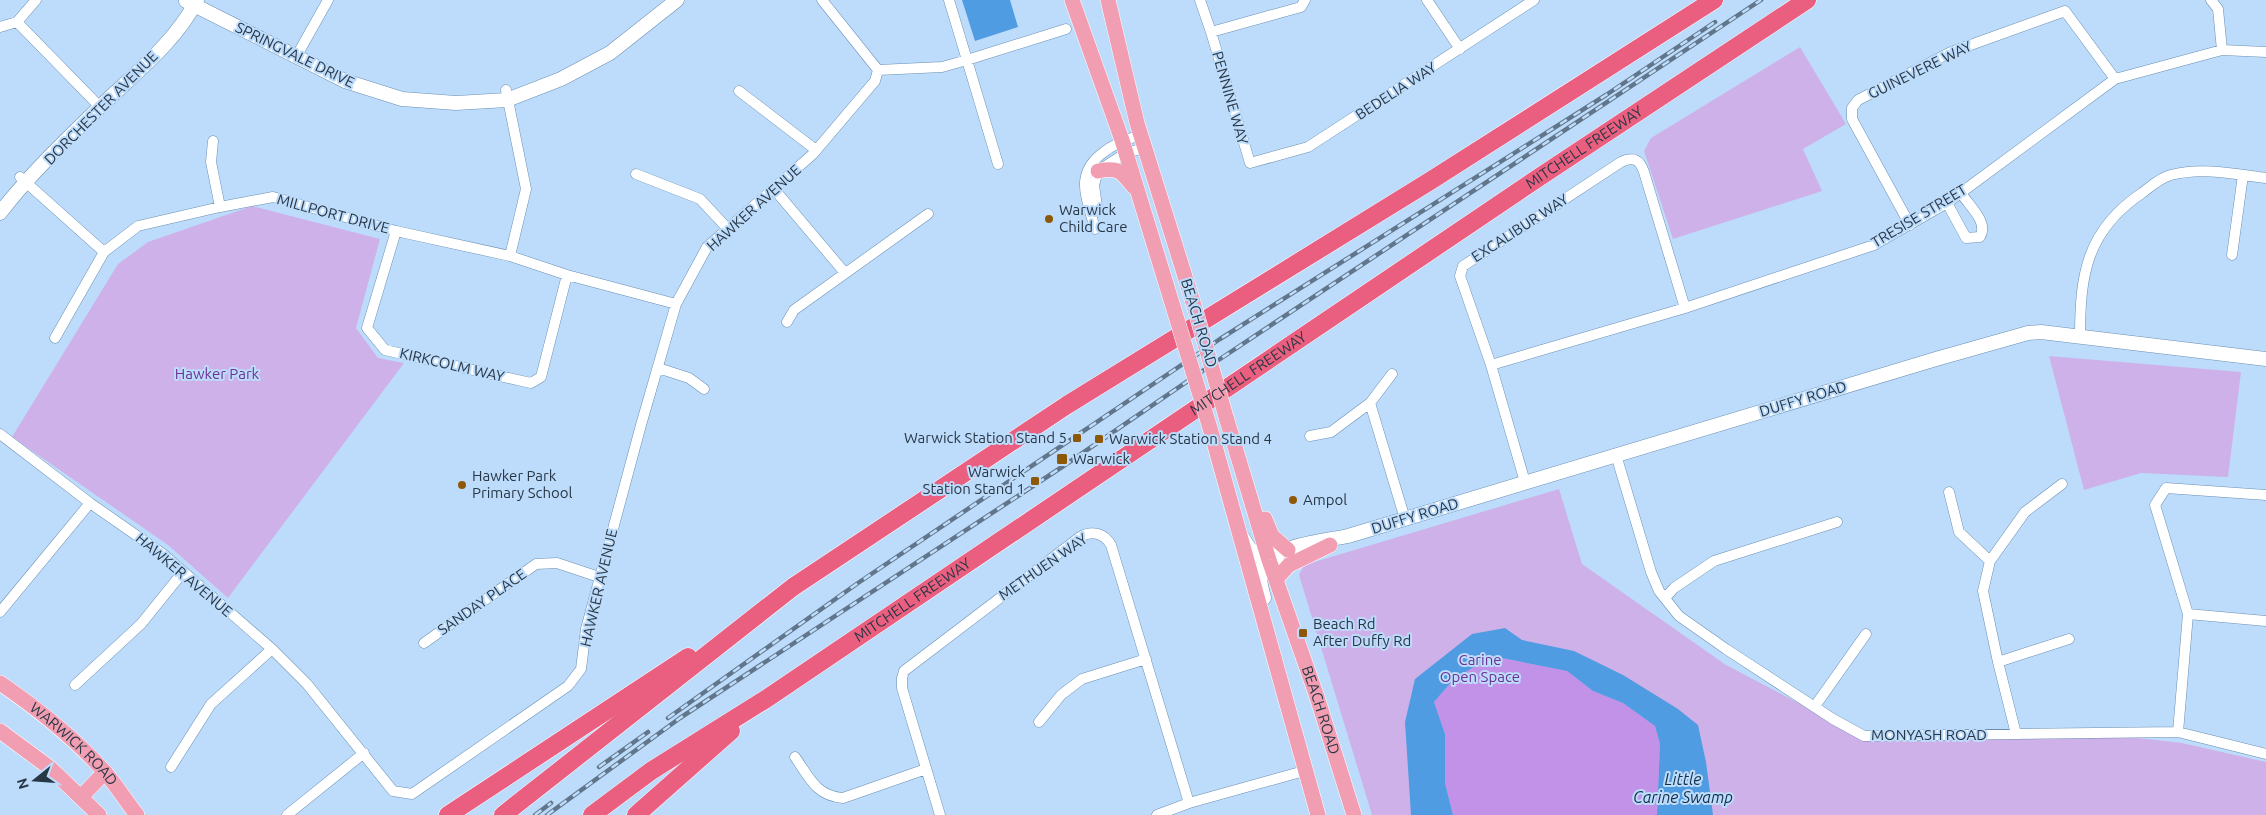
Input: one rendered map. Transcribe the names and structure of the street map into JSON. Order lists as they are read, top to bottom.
{
  "streets": {
    "highway": ["MITCHELL FREEWAY"],
    "main road": [
      "SPRINGVALE DRIVE",
      "DORCHESTER AVENUE",
      "BEACH ROAD",
      "DUFFY ROAD",
      "WARWICK ROAD"
    ],
    "street": [
      "GUINEVERE WAY",
      "BEDELIA WAY",
      "PENNINE WAY",
      "HAWKER AVENUE",
      "MILLPORT DRIVE",
      "TRESISE STREET",
      "EXCALIBUR WAY",
      "KIRKCOLM WAY",
      "METHUEN WAY",
      "SANDAY PLACE",
      "MONYASH ROAD"
    ]
  },
  "crossings": [
    ["SPRINGVALE DRIVE", "DORCHESTER AVENUE"],
    ["GUINEVERE WAY", "TRESISE STREET"],
    ["BEDELIA WAY", "PENNINE WAY"],
    ["HAWKER AVENUE", "MILLPORT DRIVE"],
    ["HAWKER AVENUE", "SANDAY PLACE"],
    ["MILLPORT DRIVE", "KIRKCOLM WAY"],
    ["TRESISE STREET", "EXCALIBUR WAY"],
    ["EXCALIBUR WAY", "DUFFY ROAD"],
    ["BEACH ROAD", "DUFFY ROAD"],
    ["DUFFY ROAD", "MONYASH ROAD"]
  ],
  "water": ["Little Carine Swamp"],
  "parks": ["Hawker Park", "Carine Open Space"],
  "places": {
    "other": ["Warwick Child Care", "Hawker Park Primary School", "Ampol"],
    "transit": [
      "Warwick Station Stand 5",
      "Warwick Station Stand 4",
      "Warwick",
      "Warwick Station Stand 1",
      "Beach Rd After Duffy Rd"
    ]
  },
  "north": "left"
}
